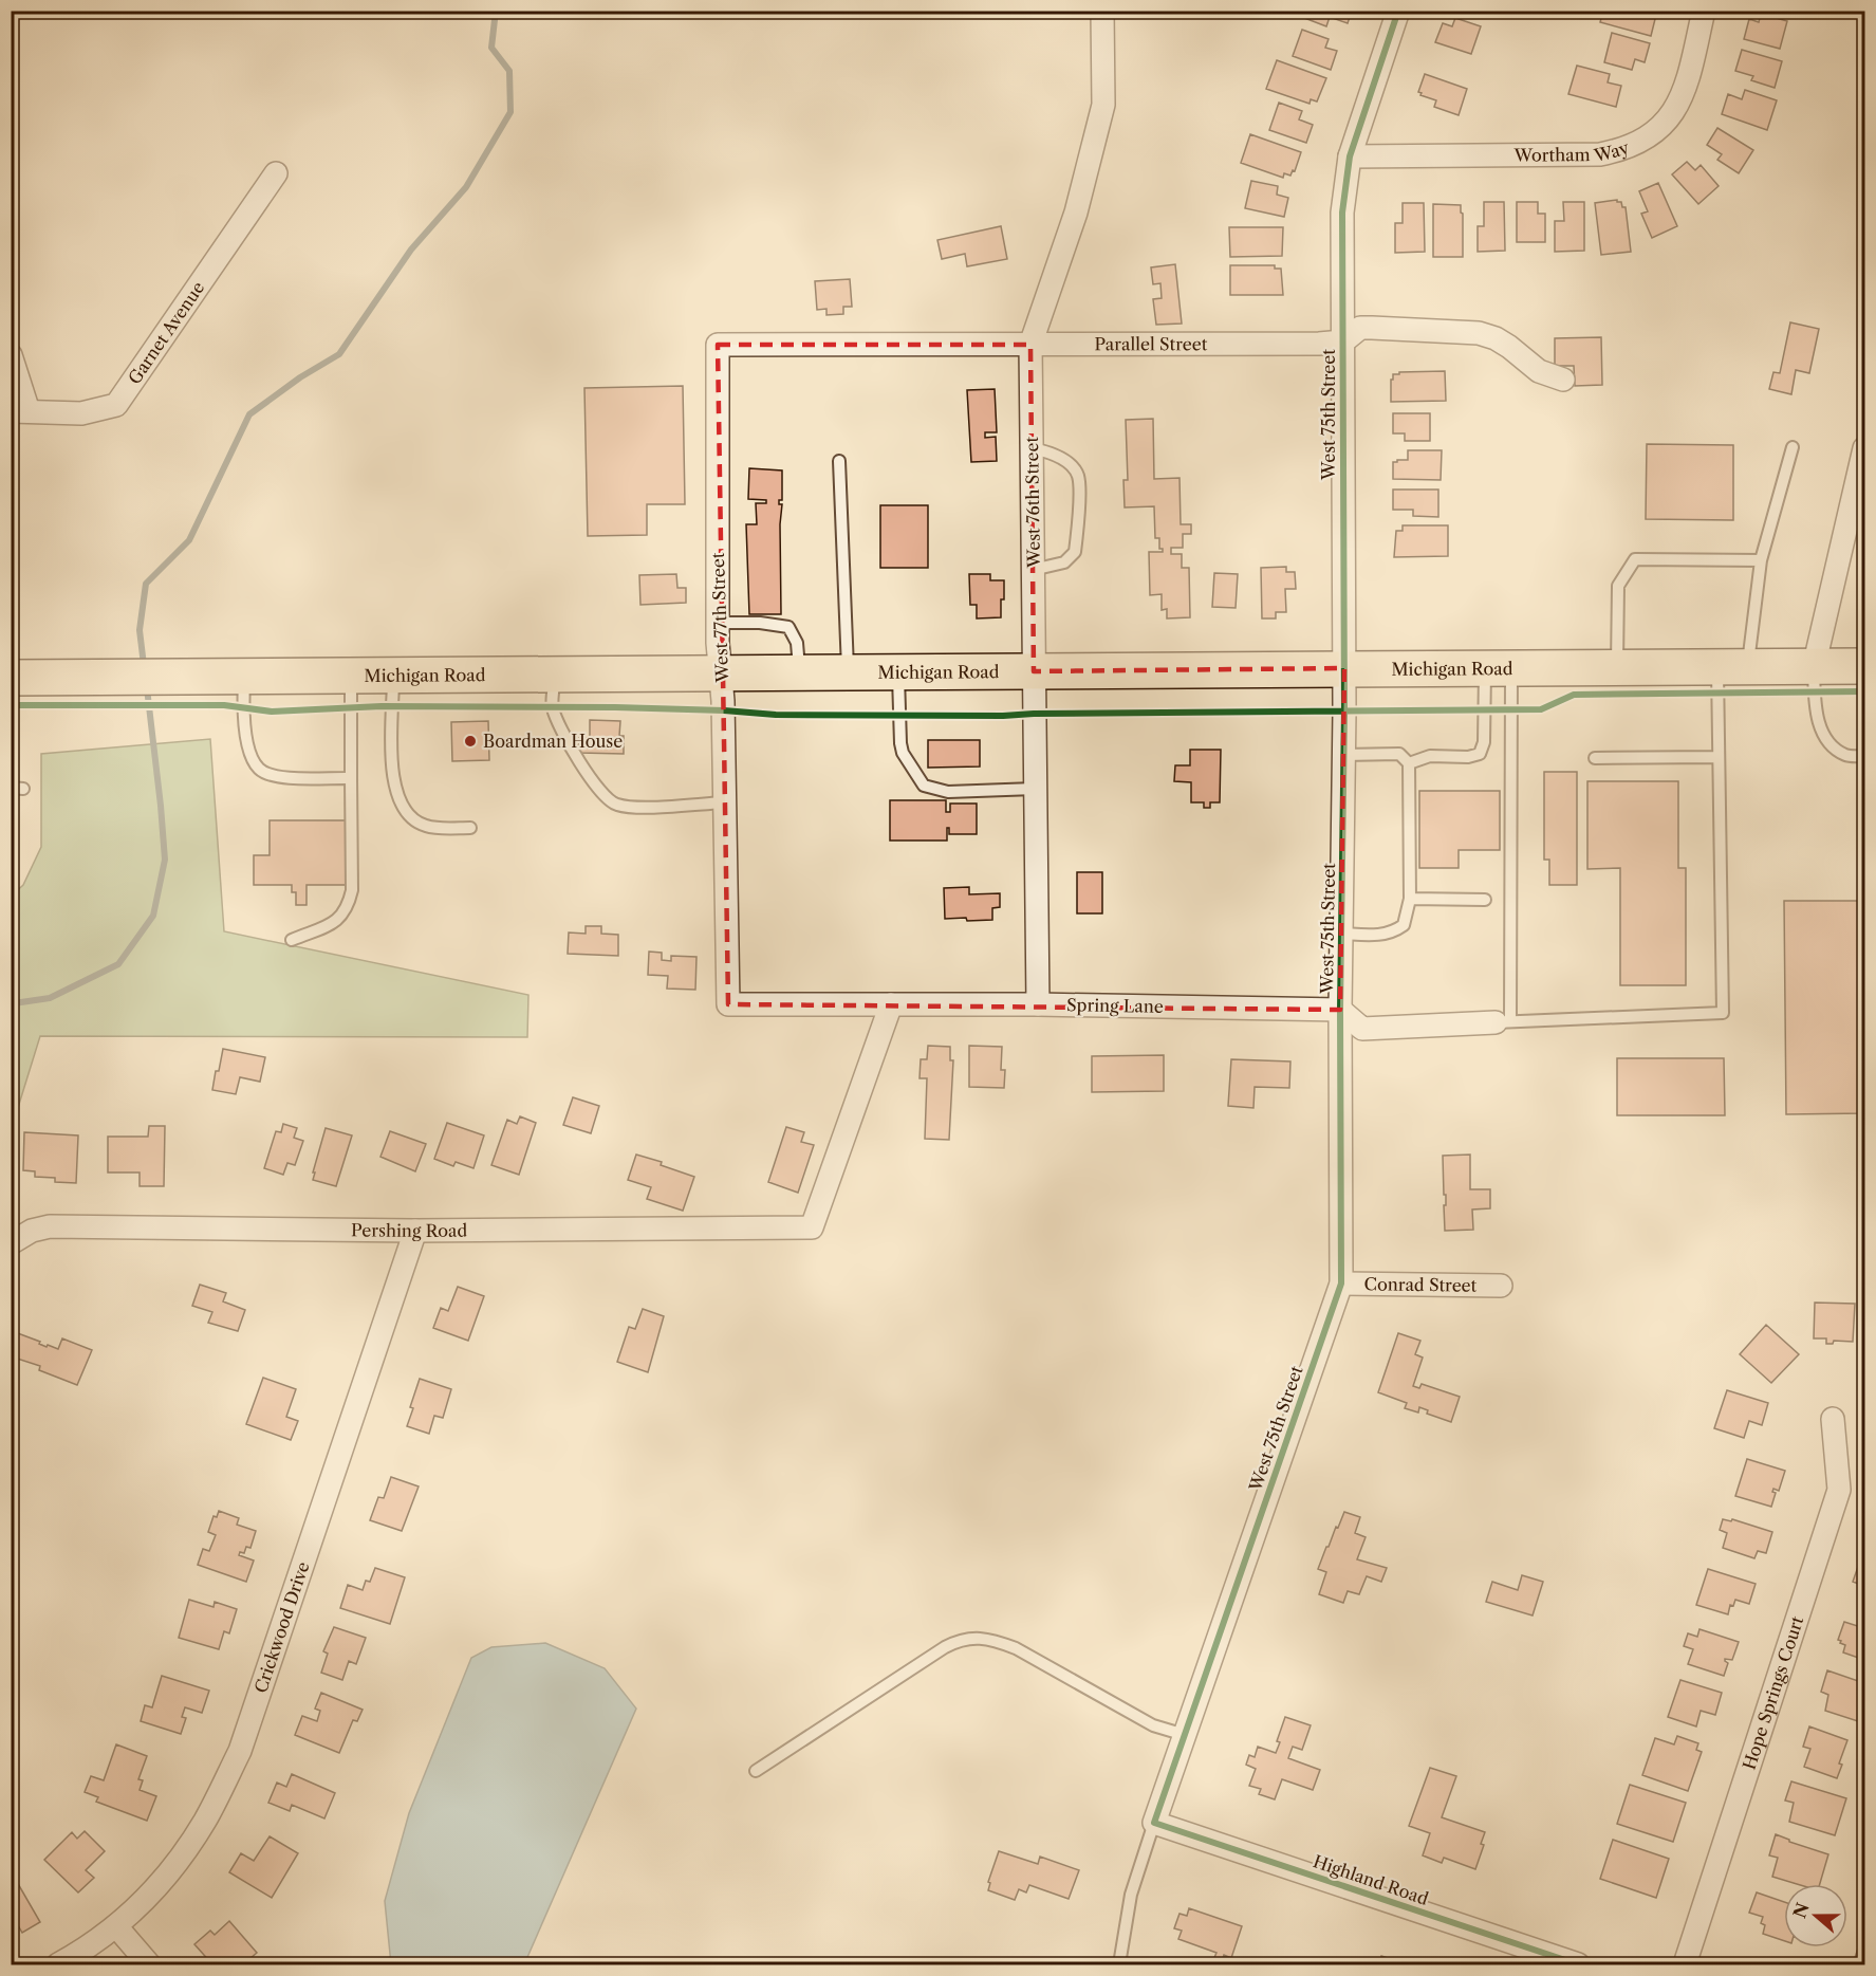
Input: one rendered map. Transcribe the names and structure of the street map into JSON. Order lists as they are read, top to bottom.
{
  "streets": {
    "main road": ["Michigan Road"],
    "street": [
      "Wortham Way",
      "Garnet Avenue",
      "Parallel Street",
      "West 75th Street",
      "West 76th Street",
      "West 77th Street",
      "Spring Lane",
      "Pershing Road",
      "Conrad Street",
      "Crickwood Drive",
      "Hope Springs Court",
      "Highland Road"
    ]
  },
  "crossings": [
    ["Wortham Way", "West 75th Street"],
    ["Parallel Street", "West 75th Street"],
    ["Parallel Street", "West 76th Street"],
    ["Parallel Street", "West 77th Street"],
    ["West 75th Street", "Michigan Road"],
    ["West 75th Street", "Spring Lane"],
    ["West 75th Street", "Conrad Street"],
    ["West 75th Street", "Highland Road"],
    ["West 76th Street", "Michigan Road"],
    ["West 76th Street", "Spring Lane"],
    ["West 77th Street", "Michigan Road"],
    ["West 77th Street", "Spring Lane"],
    ["Spring Lane", "Pershing Road"],
    ["Pershing Road", "Crickwood Drive"]
  ],
  "places": ["Boardman House"],
  "north": "left"
}
